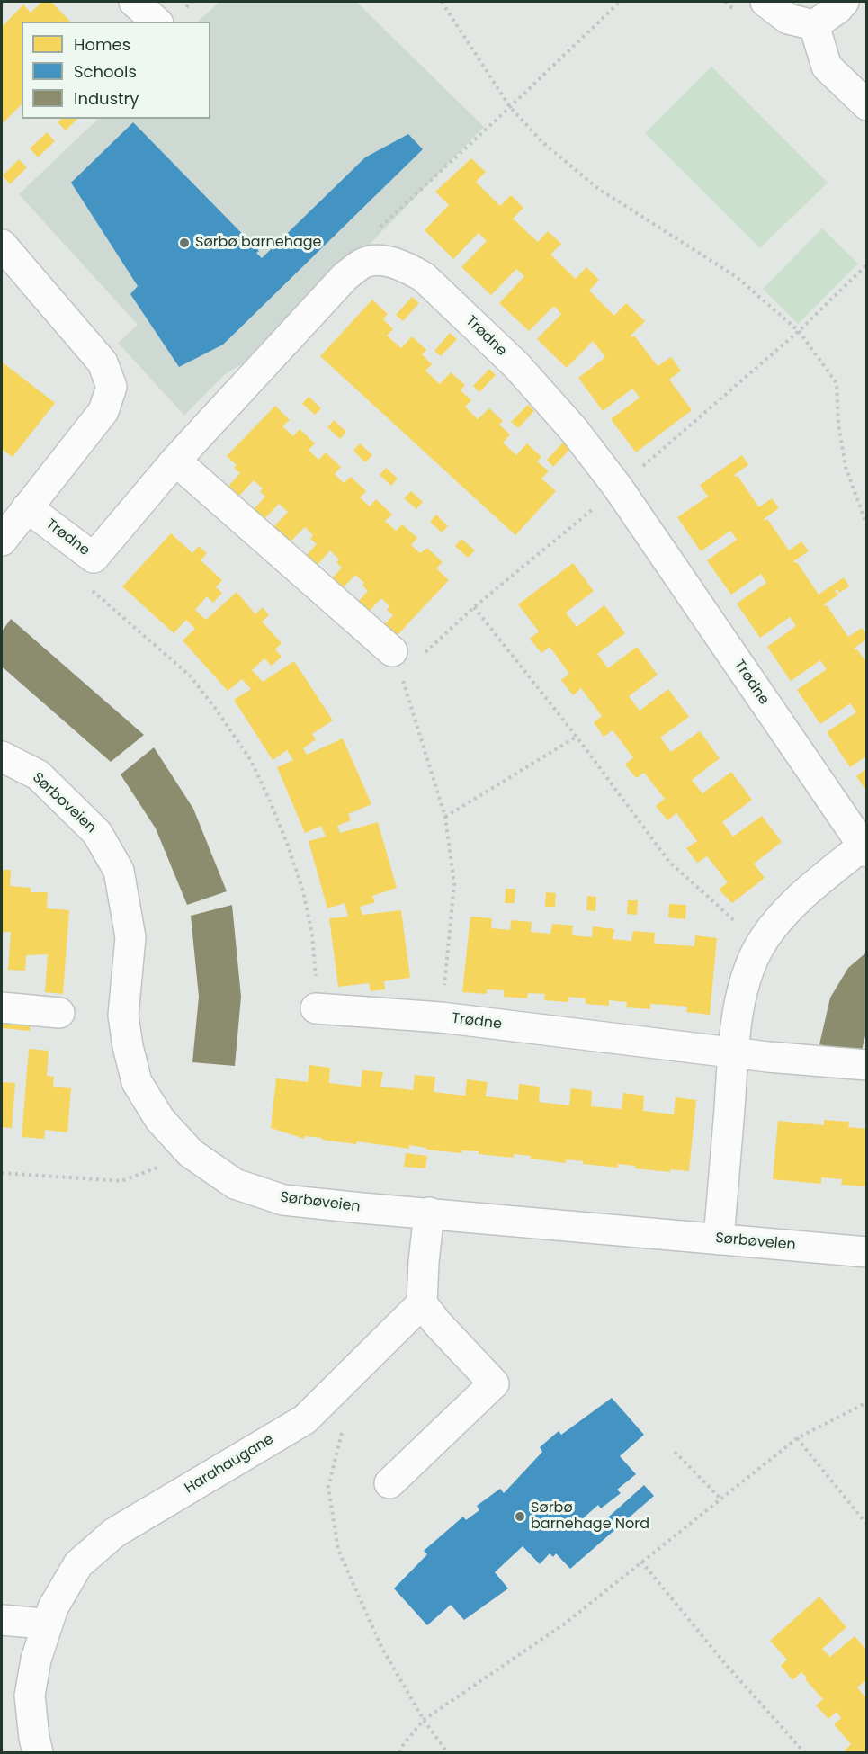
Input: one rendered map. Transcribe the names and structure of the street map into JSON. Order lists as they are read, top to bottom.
{
  "streets": {
    "street": ["Trødne", "Sørbøveien", "Harahaugane"]
  },
  "crossings": [
    ["Trødne", "Sørbøveien"]
  ],
  "places": ["Sørbø barnehage", "Sørbø barnehage Nord"],
  "legend": ["Homes", "Schools", "Industry"]
}
